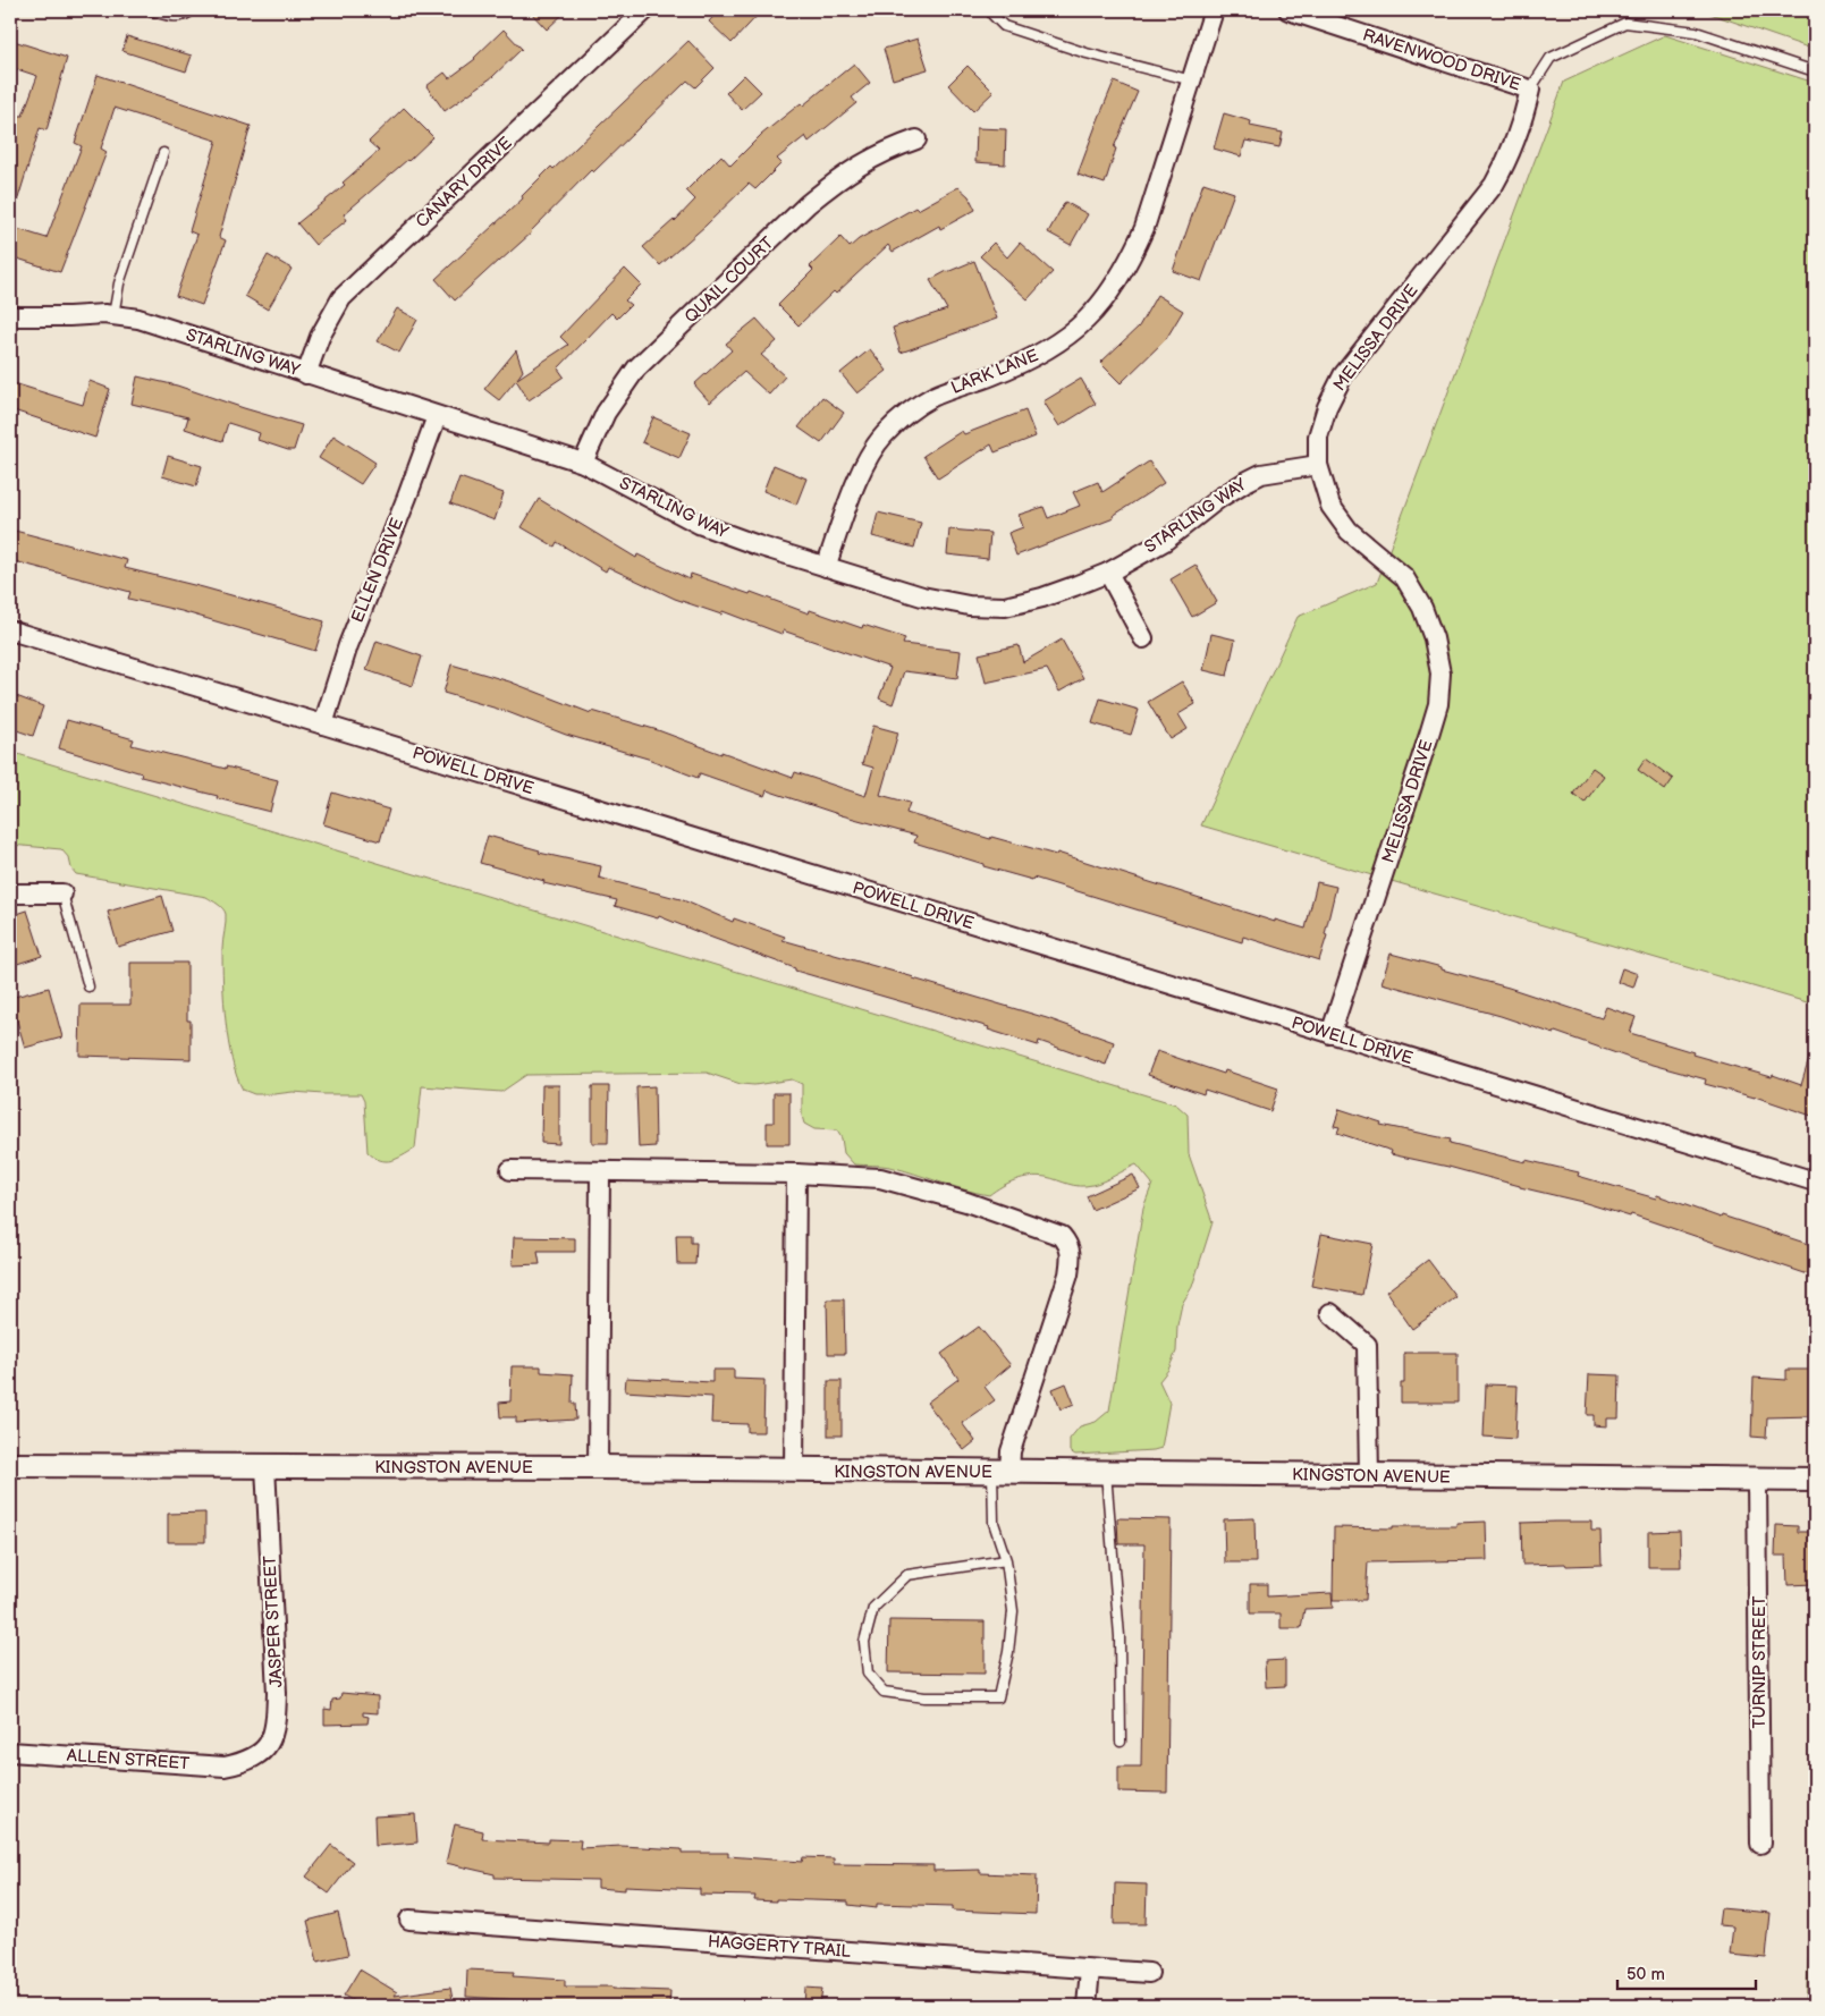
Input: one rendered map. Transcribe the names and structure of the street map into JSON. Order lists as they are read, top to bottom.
{
  "streets": {
    "street": [
      "RAVENWOOD DRIVE",
      "CANARY DRIVE",
      "QUAIL COURT",
      "MELISSA DRIVE",
      "STARLING WAY",
      "LARK LANE",
      "ELLEN DRIVE",
      "POWELL DRIVE",
      "KINGSTON AVENUE",
      "JASPER STREET",
      "TURNIP STREET",
      "ALLEN STREET",
      "HAGGERTY TRAIL"
    ]
  },
  "crossings": [
    ["RAVENWOOD DRIVE", "MELISSA DRIVE"],
    ["CANARY DRIVE", "STARLING WAY"],
    ["QUAIL COURT", "STARLING WAY"],
    ["MELISSA DRIVE", "STARLING WAY"],
    ["MELISSA DRIVE", "POWELL DRIVE"],
    ["STARLING WAY", "LARK LANE"],
    ["STARLING WAY", "ELLEN DRIVE"],
    ["ELLEN DRIVE", "POWELL DRIVE"],
    ["KINGSTON AVENUE", "JASPER STREET"],
    ["KINGSTON AVENUE", "TURNIP STREET"],
    ["JASPER STREET", "ALLEN STREET"]
  ],
  "scale_bar": "50 m"
}
